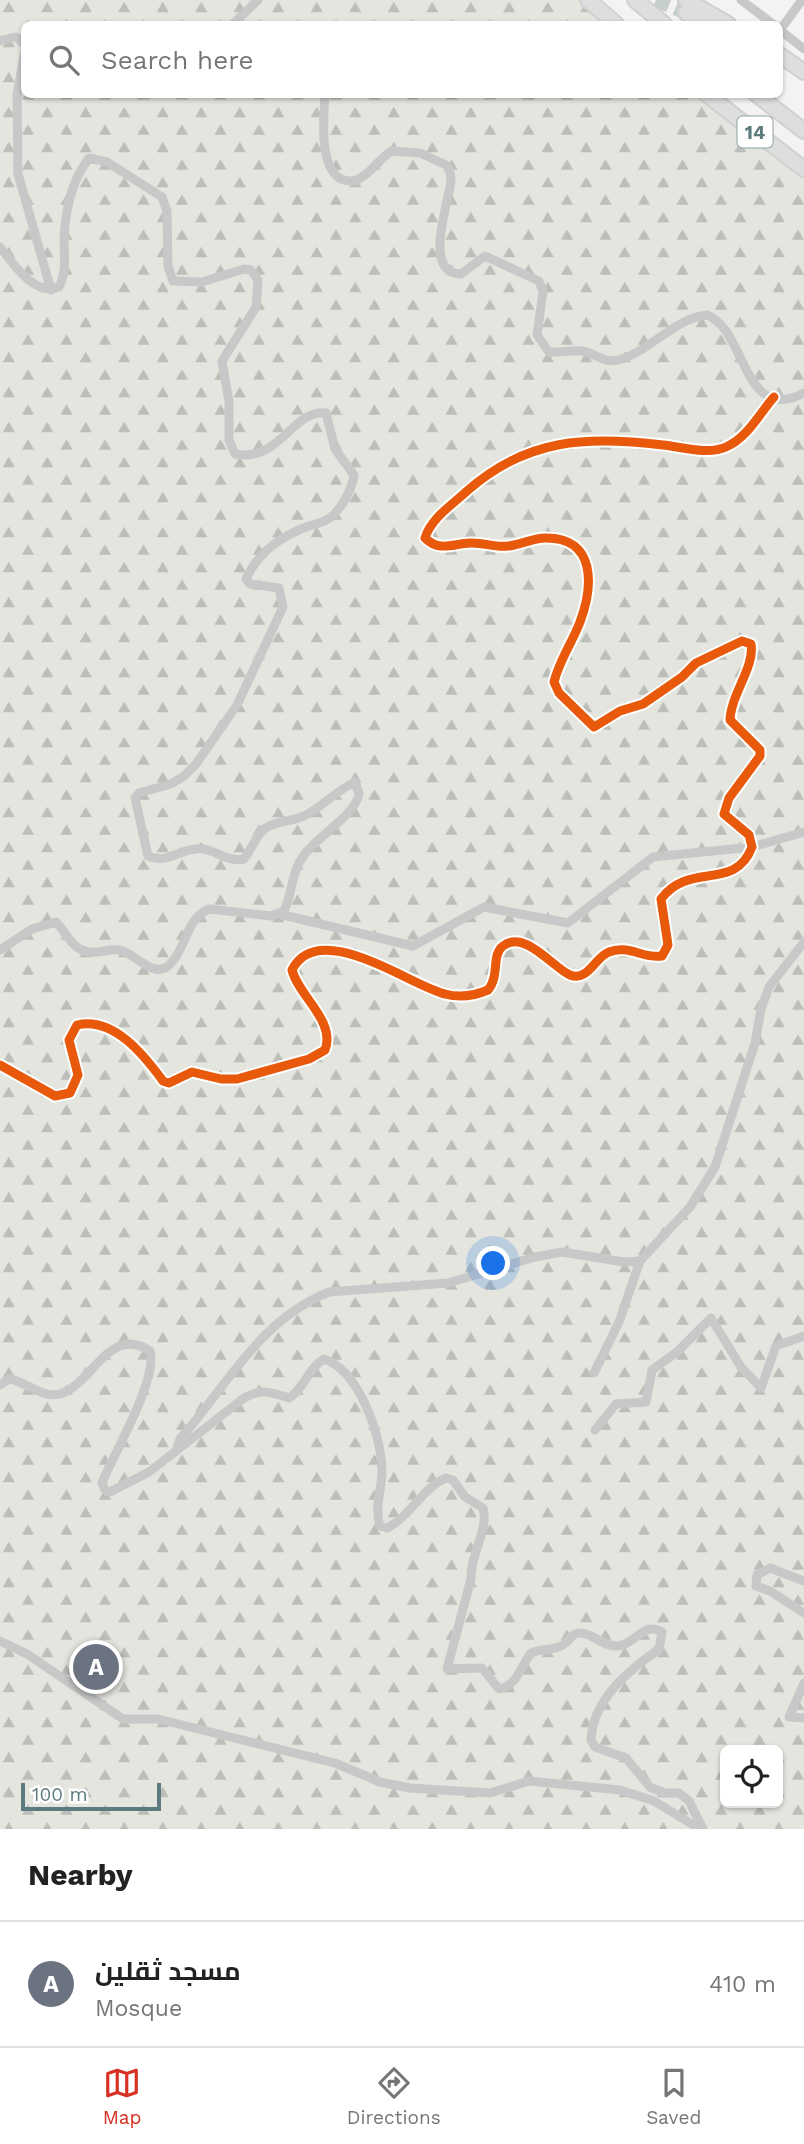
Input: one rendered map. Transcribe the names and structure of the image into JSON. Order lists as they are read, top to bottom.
{
  "streets": {
    "main road": ["14"]
  },
  "scale_bar": "100 m",
  "page": {
    "search": "Search here",
    "pins": "A",
    "scale": "100 m",
    "heading": "Nearby",
    "list": [
      {
        "mark": "A",
        "name": "مسجد ثقلین",
        "note": "Mosque",
        "value": "410 m"
      }
    ],
    "nav": ["Map", "Directions", "Saved"]
  }
}
